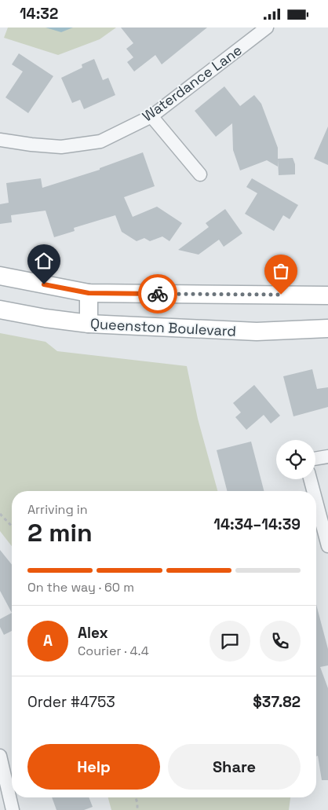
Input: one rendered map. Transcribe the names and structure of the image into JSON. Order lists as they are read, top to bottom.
{
  "streets": {
    "main road": ["Queenston Boulevard"],
    "street": ["Waterdance Lane"]
  },
  "page": {
    "status": "14:32",
    "heading": ["2 min", "Arriving in", "14:34–14:39"],
    "panel": [
      "Alex",
      "Courier · 4.4",
      "Order #4753",
      "$37.82"
    ],
    "bar": "On the way · 60 m",
    "round": "A",
    "buttons": ["Help", "Share"]
  }
}
